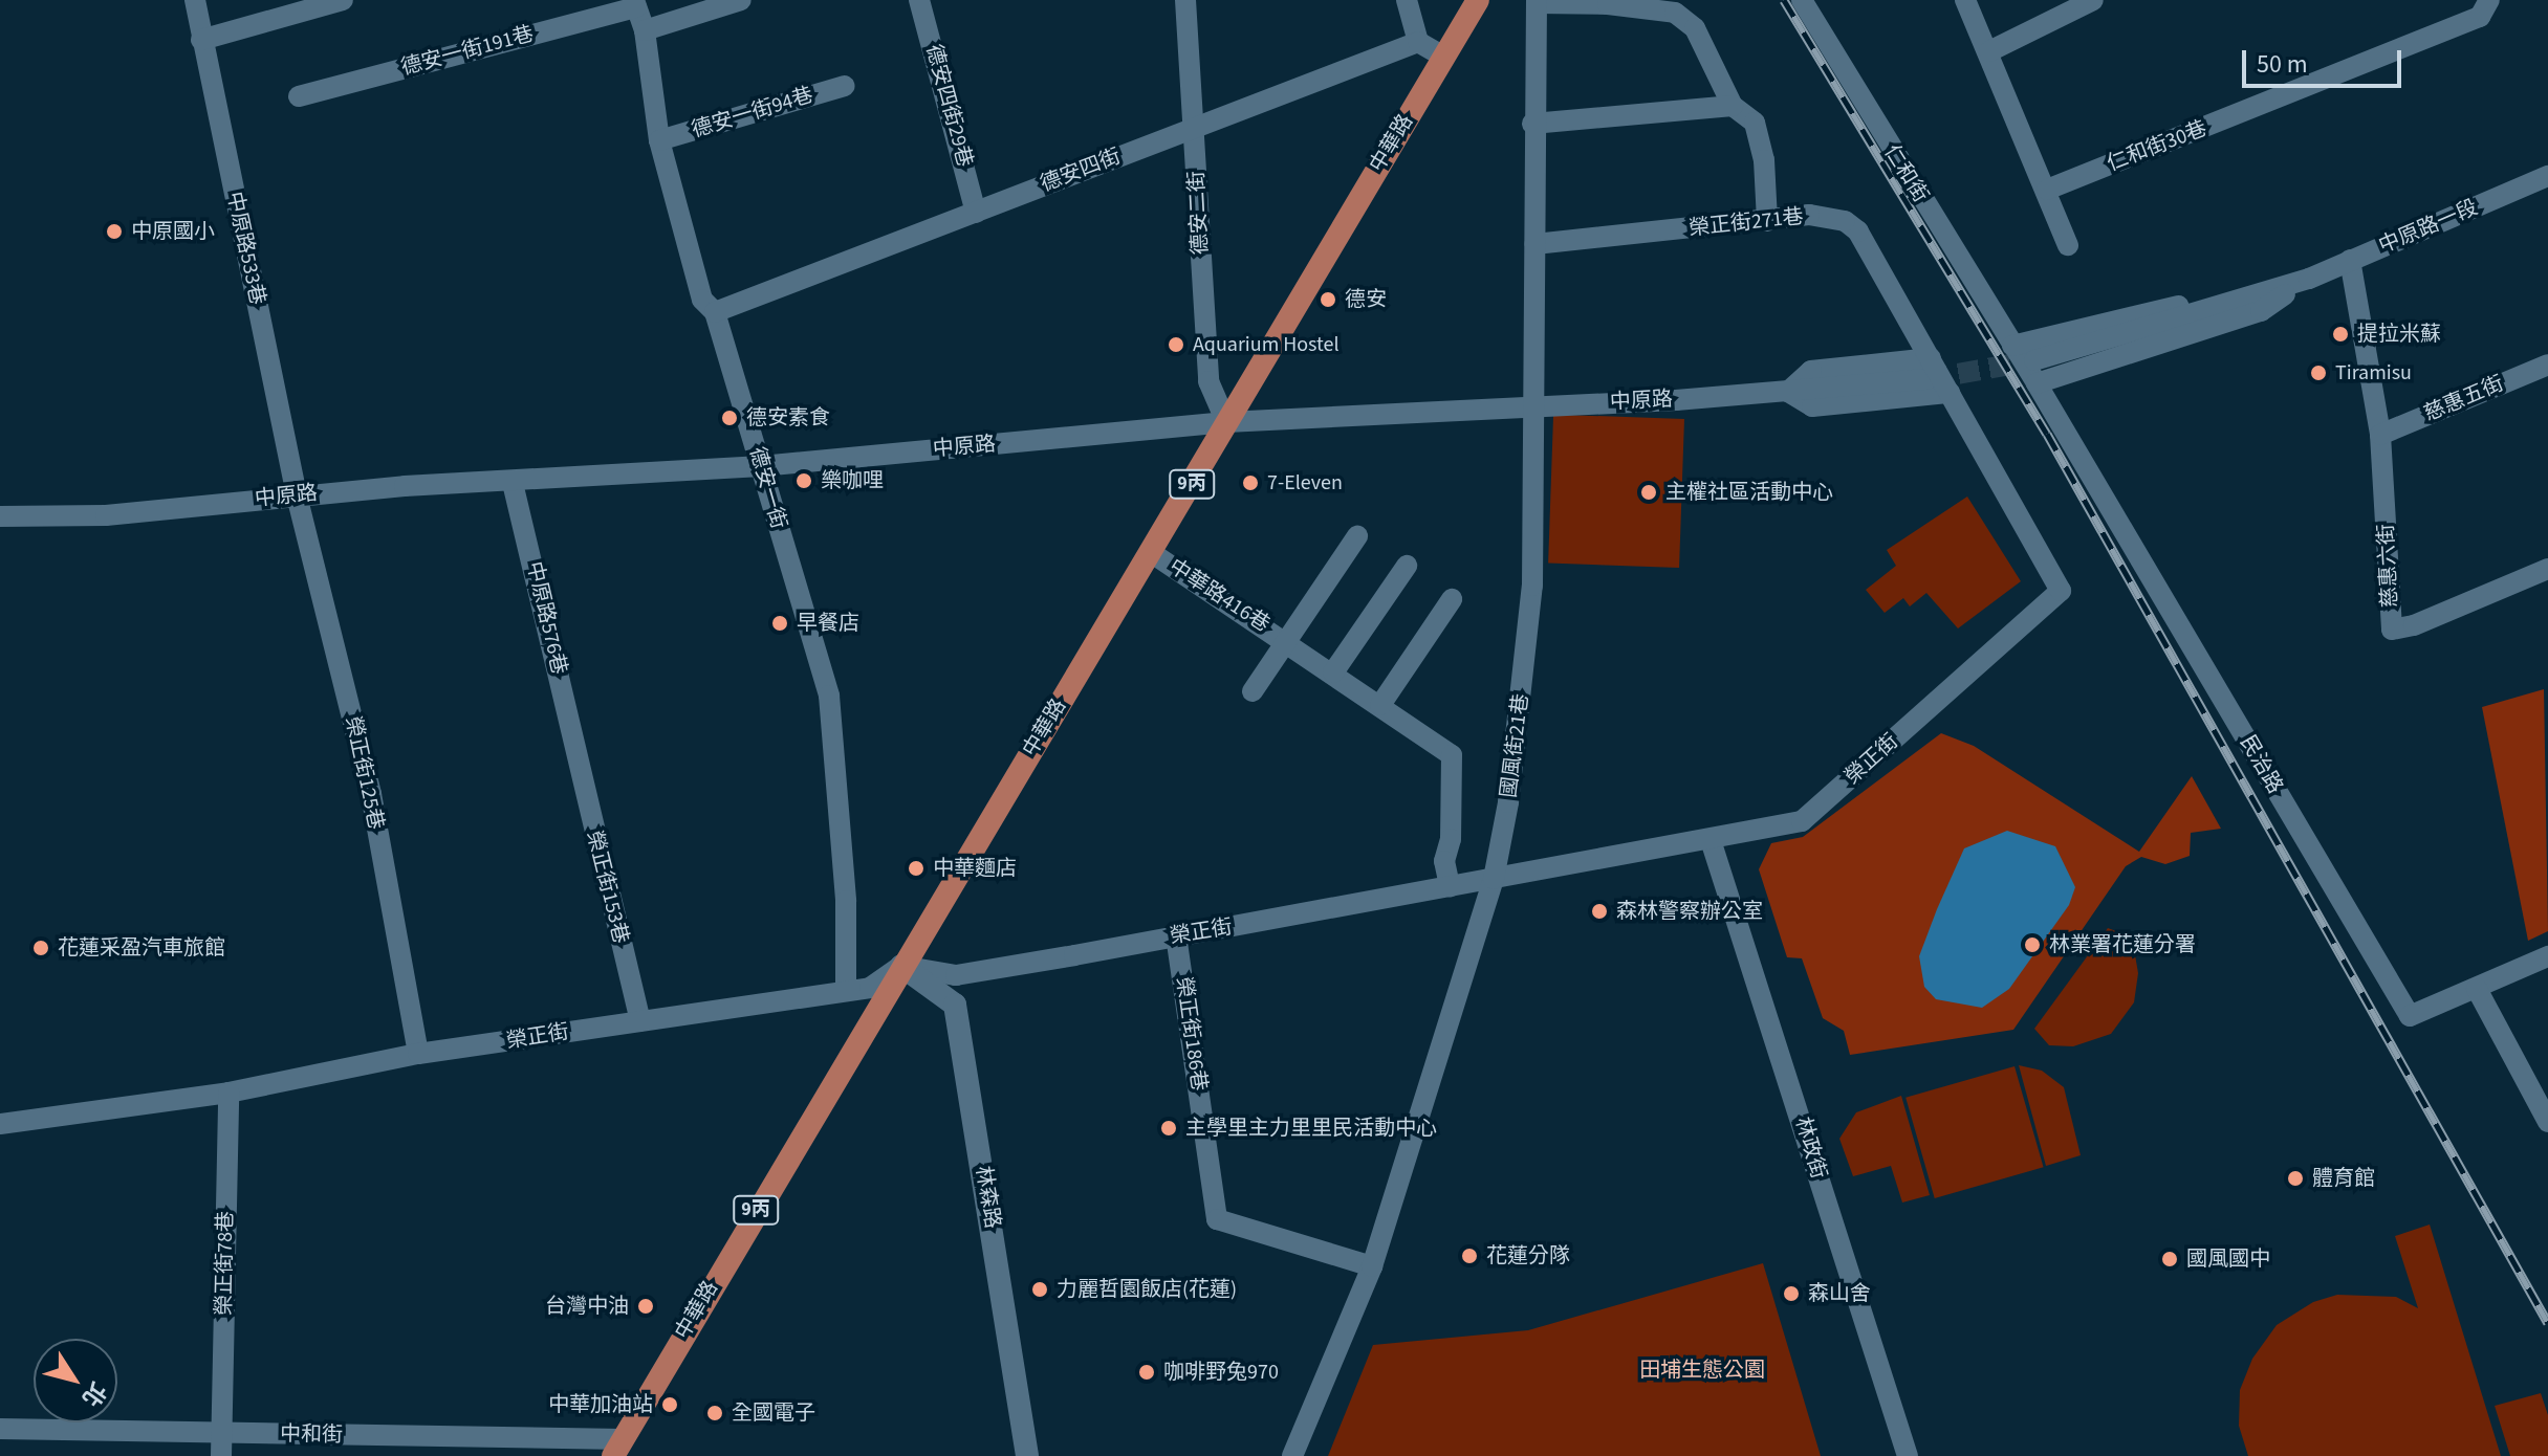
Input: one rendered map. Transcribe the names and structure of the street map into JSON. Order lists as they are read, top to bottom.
{
  "streets": {
    "main road": ["中華路", "9丙"],
    "street": [
      "德安一街191巷",
      "德安四街29巷",
      "德安一街94巷",
      "仁和街30巷",
      "德安四街",
      "仁和街",
      "德安二街",
      "榮正街271巷",
      "中原路一段",
      "中原路533巷",
      "慈惠五街",
      "中原路",
      "德安一街",
      "慈惠六街",
      "中華路416巷",
      "中原路576巷",
      "國風街21巷",
      "榮正街",
      "民治路",
      "榮正街125巷",
      "榮正街153巷",
      "榮正街186巷",
      "林政街",
      "林森路",
      "榮正街78巷",
      "中和街"
    ]
  },
  "crossings": [
    ["德安一街191巷", "德安一街"],
    ["德安四街29巷", "德安四街"],
    ["德安一街94巷", "德安一街"],
    ["中華路", "德安二街"],
    ["中華路", "中原路"],
    ["中華路", "中華路416巷"],
    ["中華路", "榮正街"],
    ["中華路", "林森路"],
    ["中華路", "中和街"],
    ["德安四街", "德安二街"],
    ["德安四街", "德安一街"],
    ["仁和街", "民治路"],
    ["德安二街", "中原路"],
    ["榮正街271巷", "中原路"],
    ["榮正街271巷", "國風街21巷"],
    ["榮正街271巷", "榮正街"],
    ["中原路533巷", "中原路"],
    ["中原路533巷", "榮正街125巷"],
    ["慈惠五街", "慈惠六街"],
    ["中原路", "德安一街"],
    ["中原路", "中原路576巷"],
    ["中原路", "國風街21巷"],
    ["中原路", "榮正街"],
    ["中原路", "榮正街125巷"],
    ["德安一街", "榮正街"],
    ["中華路416巷", "榮正街"],
    ["中原路576巷", "榮正街153巷"],
    ["國風街21巷", "榮正街"],
    ["國風街21巷", "榮正街186巷"],
    ["榮正街", "榮正街125巷"],
    ["榮正街", "榮正街153巷"],
    ["榮正街", "榮正街186巷"],
    ["榮正街", "林政街"],
    ["榮正街", "林森路"],
    ["榮正街", "榮正街78巷"],
    ["榮正街78巷", "中和街"]
  ],
  "parks": ["田埔生態公園"],
  "places": [
    "中原國小",
    "德安",
    "提拉米蘇",
    "Aquarium Hostel",
    "Tiramisu",
    "德安素食",
    "樂咖哩",
    "7-Eleven",
    "主權社區活動中心",
    "早餐店",
    "中華麵店",
    "森林警察辦公室",
    "林業署花蓮分署",
    "花蓮采盈汽車旅館",
    "主學里主力里里民活動中心",
    "體育館",
    "花蓮分隊",
    "國風國中",
    "力麗哲園飯店(花蓮)",
    "森山舍",
    "台灣中油",
    "咖啡野兔970",
    "中華加油站",
    "全國電子"
  ],
  "scale_bar": "50 m",
  "north": "bottom right"
}
